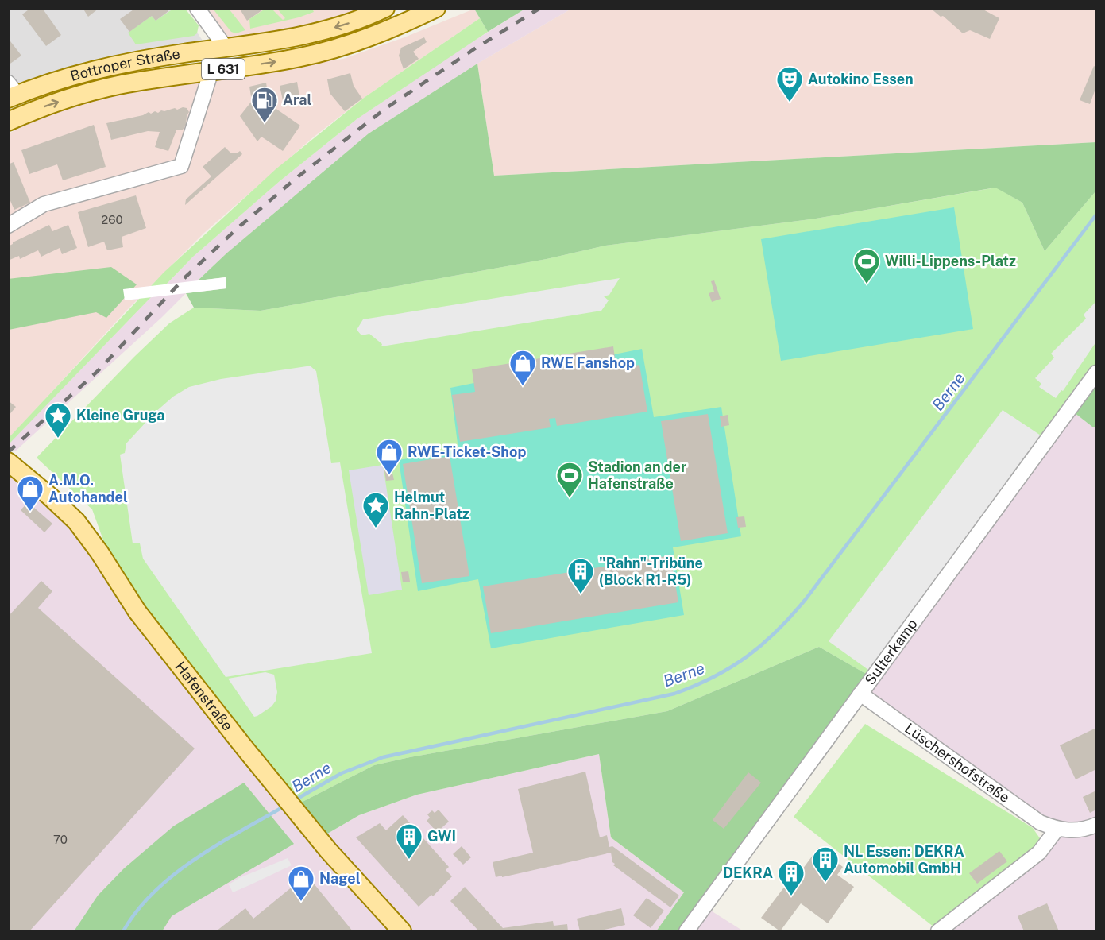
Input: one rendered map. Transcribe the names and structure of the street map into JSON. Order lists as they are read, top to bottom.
{
  "streets": {
    "main road": ["Bottroper Straße", "L 631", "Hafenstraße"],
    "street": ["Sulterkamp", "Lüschershofstraße"]
  },
  "crossings": [
    ["Sulterkamp", "Lüschershofstraße"]
  ],
  "water": ["Berne"],
  "places": {
    "theatre": ["Autokino Essen"],
    "fuel station": ["Aral"],
    "sports": ["Willi-Lippens-Platz", "Stadion an der Hafenstraße"],
    "shop": [
      "RWE Fanshop",
      "RWE-Ticket-Shop",
      "A.M.O. Autohandel",
      "Nagel"
    ],
    "place": ["Kleine Gruga", "Helmut Rahn-Platz"],
    "building": [
      "\"Rahn\"-Tribüne (Block R1-R5)",
      "GWI",
      "NL Essen: DEKRA Automobil GmbH",
      "DEKRA"
    ]
  },
  "house_numbers": ["260", "70"]
}
